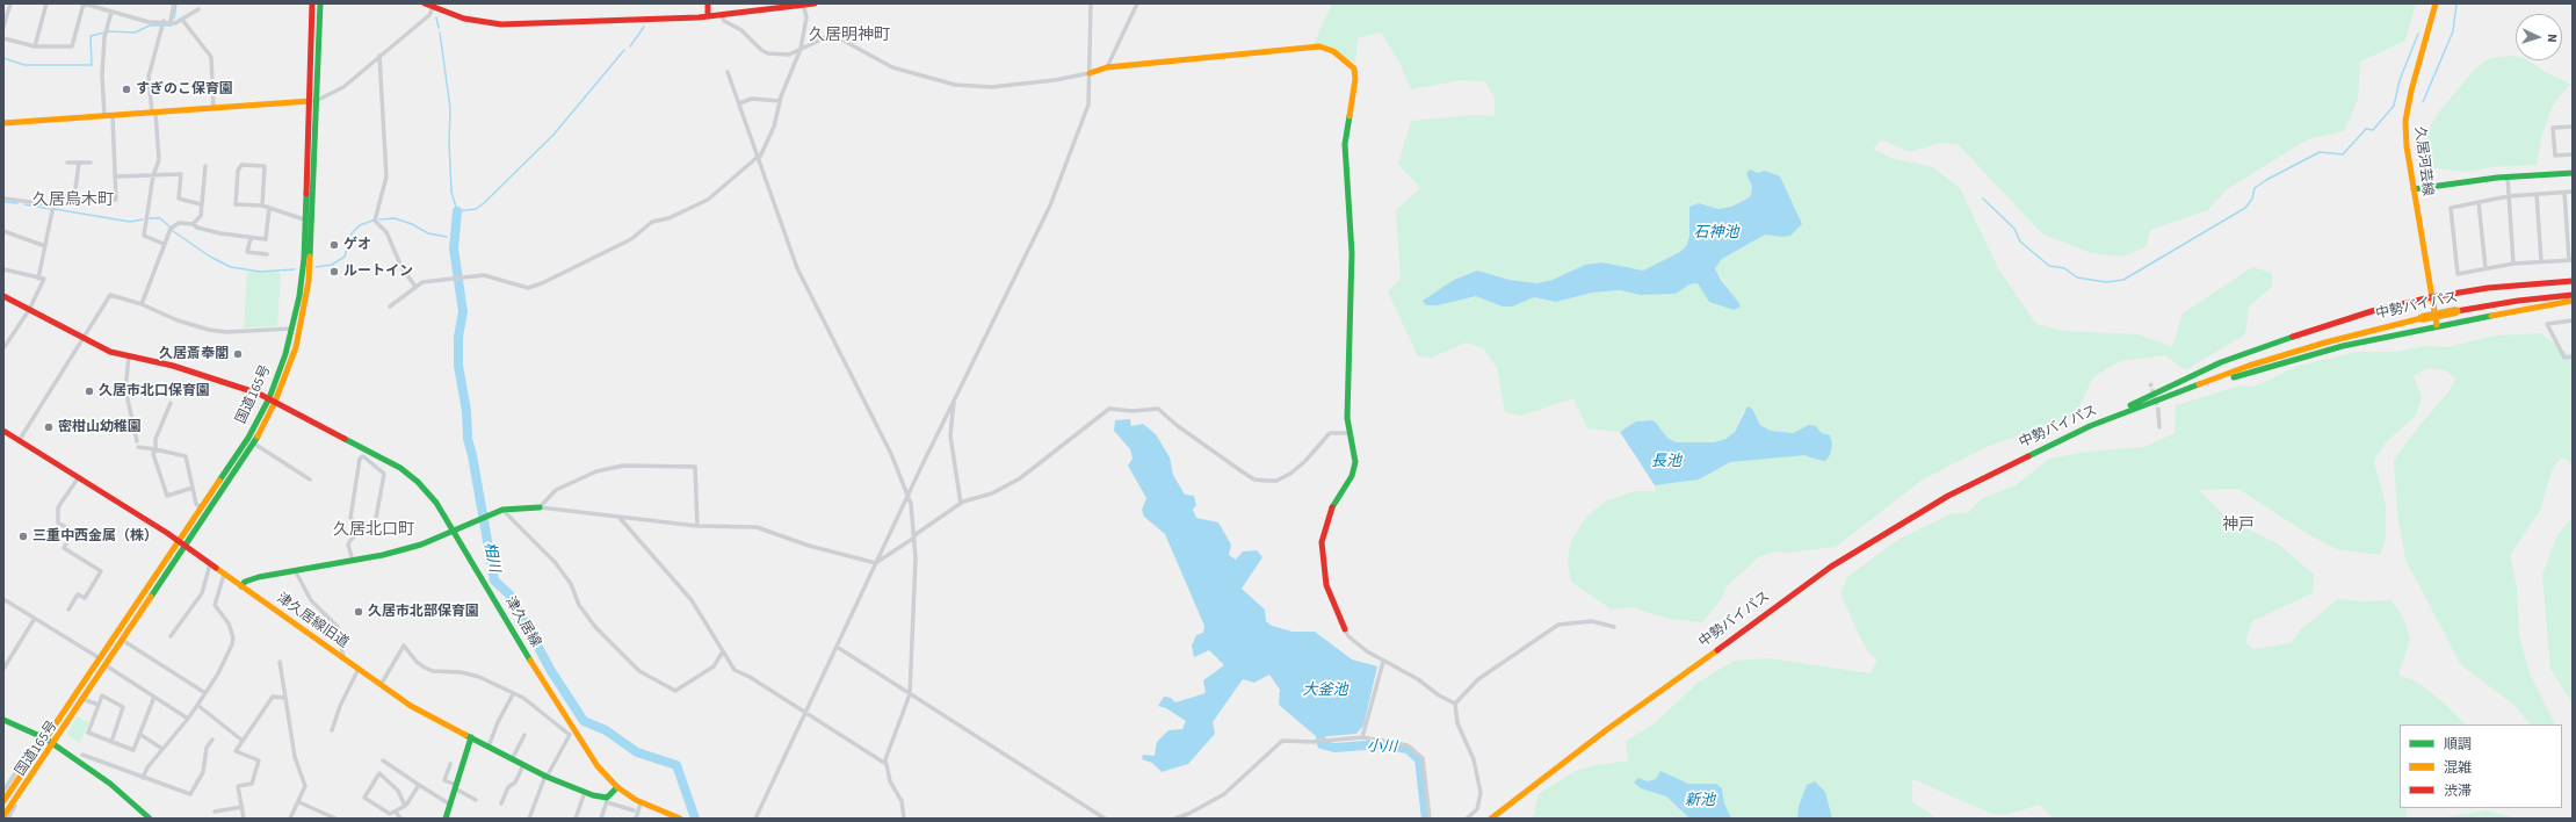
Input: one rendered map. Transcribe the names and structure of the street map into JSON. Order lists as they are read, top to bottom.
{
  "streets": {
    "main road": [
      "久居河芸線",
      "中勢バイパス",
      "国道165号",
      "津久居線旧道",
      "津久居線"
    ]
  },
  "crossings": [
    ["国道165号", "津久居線旧道"],
    ["国道165号", "津久居線"]
  ],
  "districts": [
    "久居明神町",
    "久居烏木町",
    "神戸",
    "久居北口町"
  ],
  "water": [
    "石神池",
    "長池",
    "相川",
    "大釜池",
    "小川",
    "新池"
  ],
  "places": [
    "すぎのこ保育園",
    "ゲオ",
    "ルートイン",
    "久居斎奉閣",
    "久居市北口保育園",
    "密柑山幼稚園",
    "三重中西金属（株）",
    "久居市北部保育園"
  ],
  "legend": ["順調", "混雑", "渋滞"],
  "north": "right"
}
